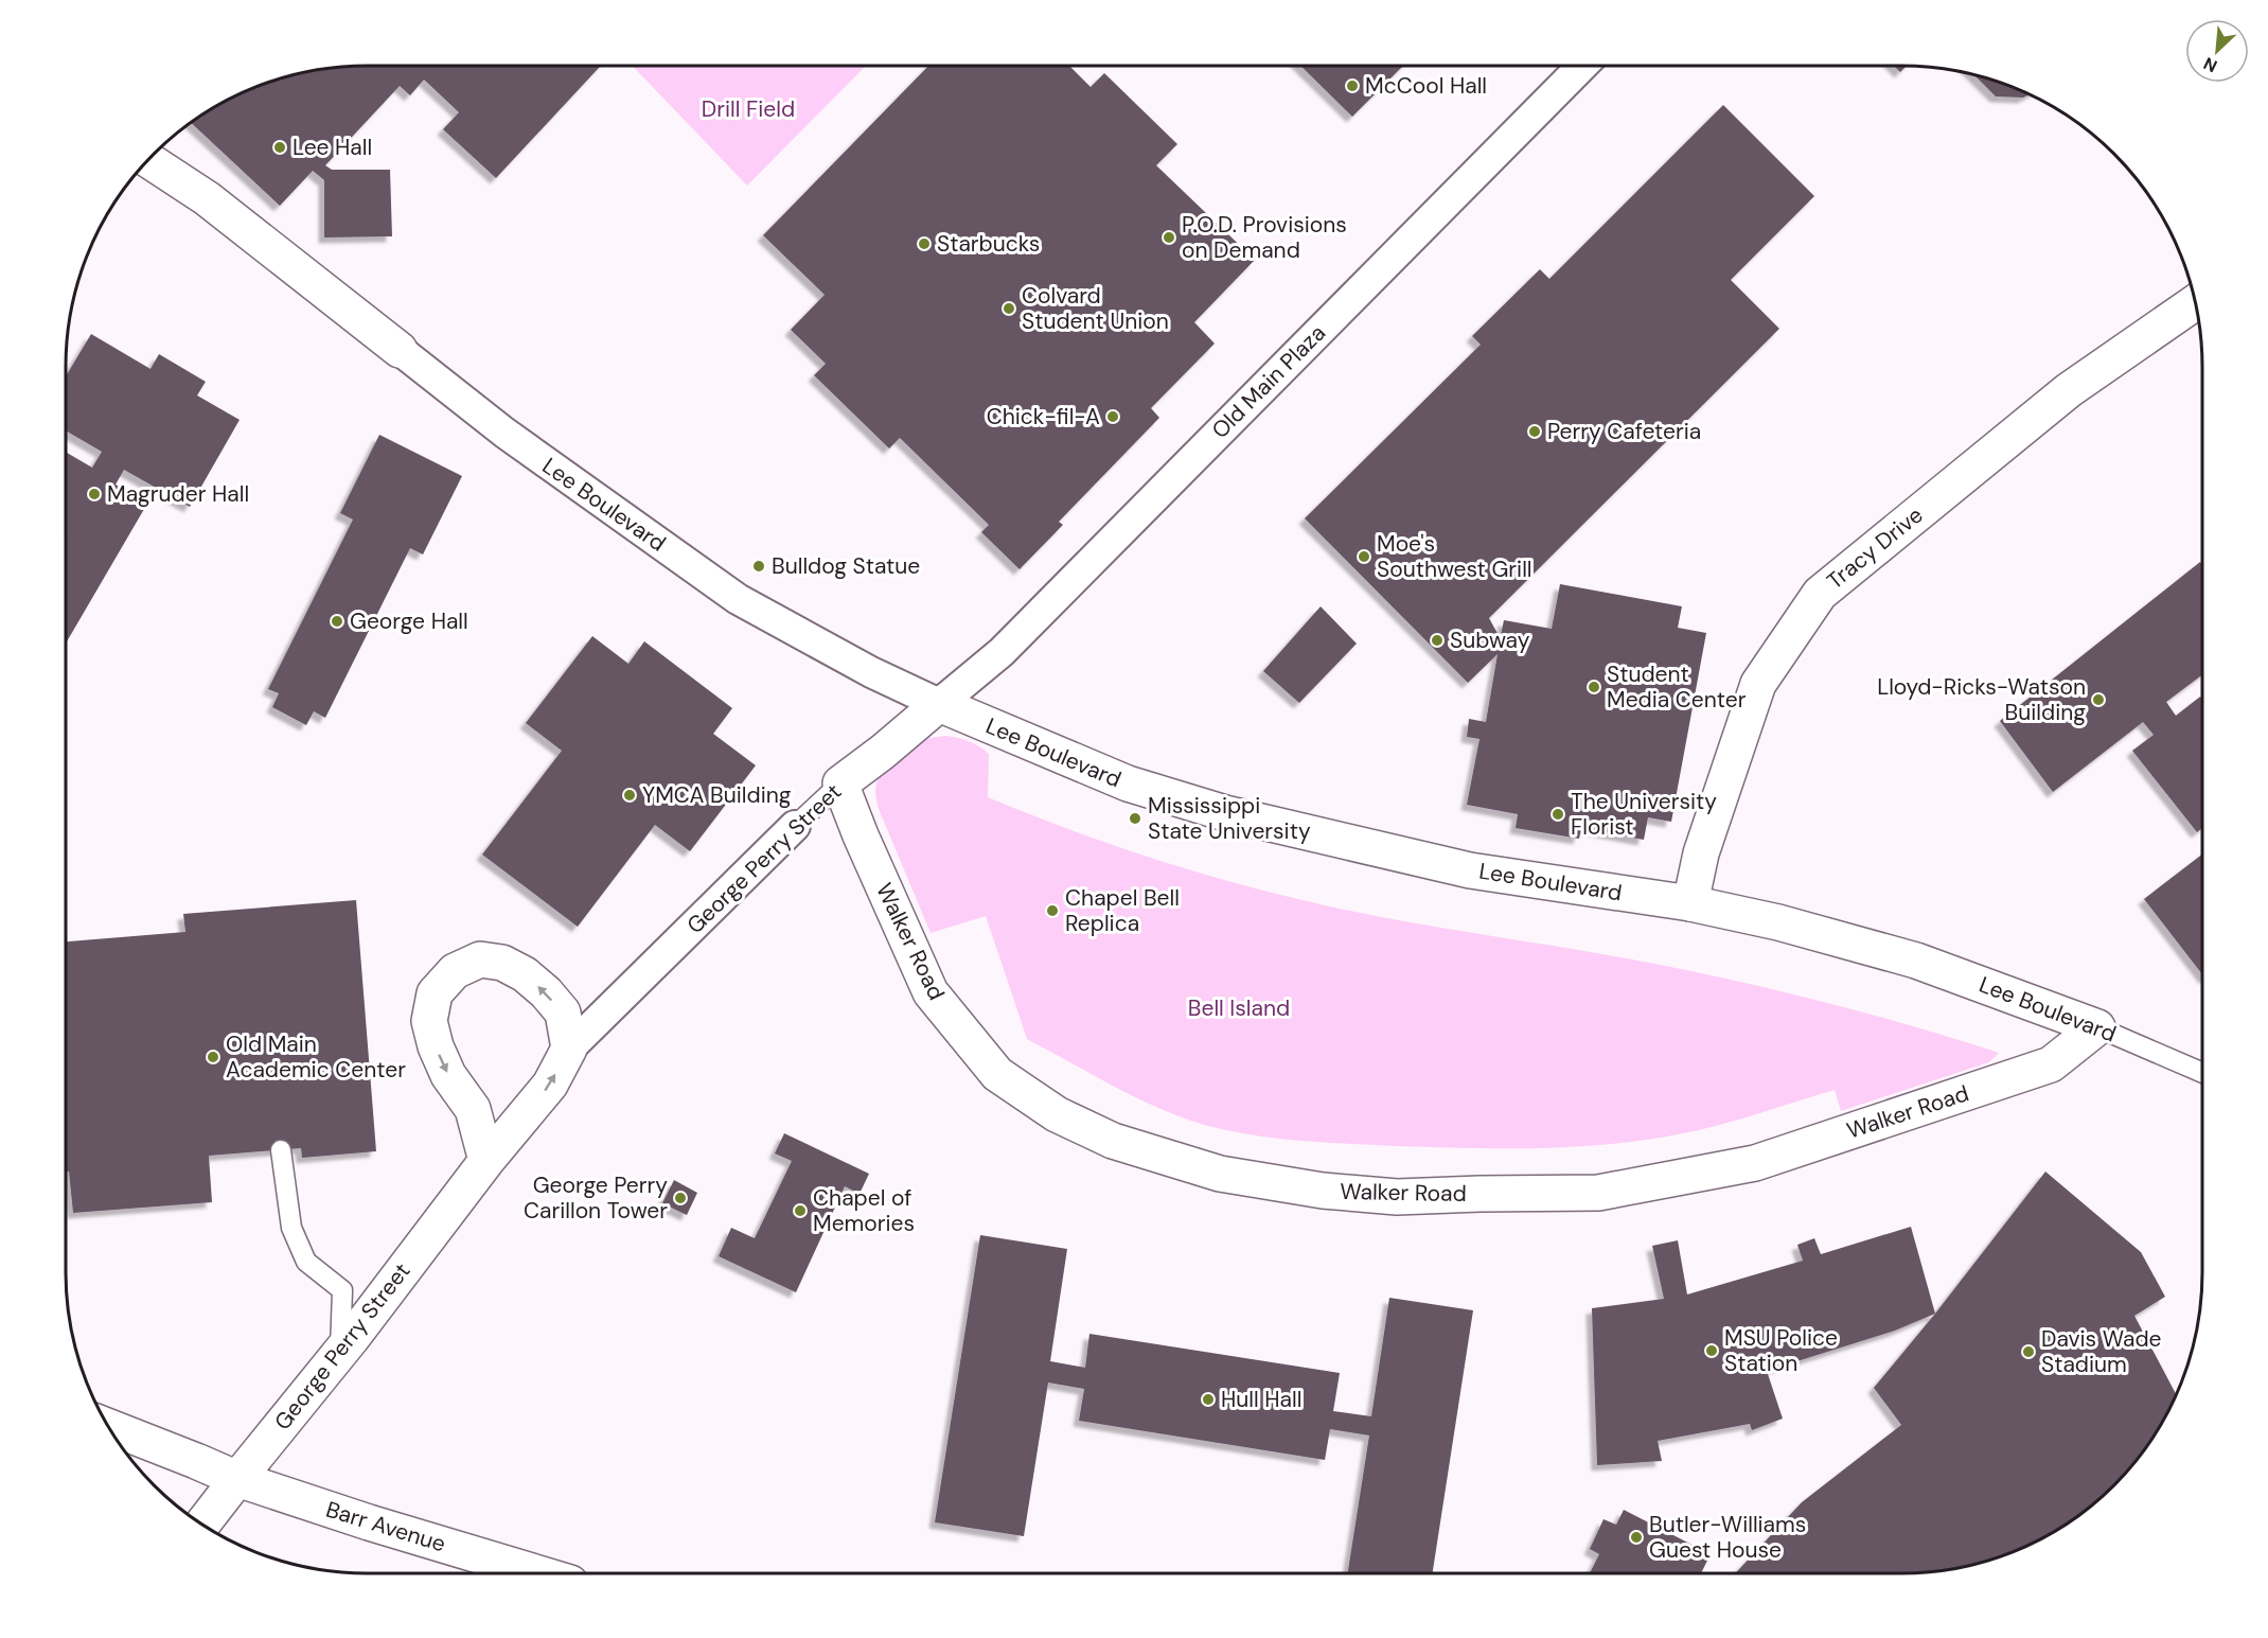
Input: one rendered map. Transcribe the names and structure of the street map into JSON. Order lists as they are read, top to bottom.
{
  "streets": {
    "street": [
      "Old Main Plaza",
      "Lee Boulevard",
      "Tracy Drive",
      "George Perry Street",
      "Walker Road",
      "Barr Avenue"
    ]
  },
  "crossings": [
    ["Old Main Plaza", "Lee Boulevard"],
    ["Old Main Plaza", "George Perry Street"],
    ["Lee Boulevard", "Tracy Drive"],
    ["Lee Boulevard", "George Perry Street"],
    ["Lee Boulevard", "Walker Road"],
    ["George Perry Street", "Walker Road"],
    ["George Perry Street", "Barr Avenue"]
  ],
  "parks": ["Drill Field", "Bell Island"],
  "places": [
    "McCool Hall",
    "Lee Hall",
    "P.O.D. Provisions on Demand",
    "Starbucks",
    "Colvard Student Union",
    "Chick-fil-A",
    "Perry Cafeteria",
    "Magruder Hall",
    "Moe's Southwest Grill",
    "Bulldog Statue",
    "George Hall",
    "Subway",
    "Student Media Center",
    "Lloyd-Ricks-Watson Building",
    "YMCA Building",
    "The University Florist",
    "Mississippi State University",
    "Chapel Bell Replica",
    "Old Main Academic Center",
    "George Perry Carillon Tower",
    "Chapel of Memories",
    "MSU Police Station",
    "Davis Wade Stadium",
    "Hull Hall",
    "Butler-Williams Guest House"
  ],
  "north": "bottom left"
}
